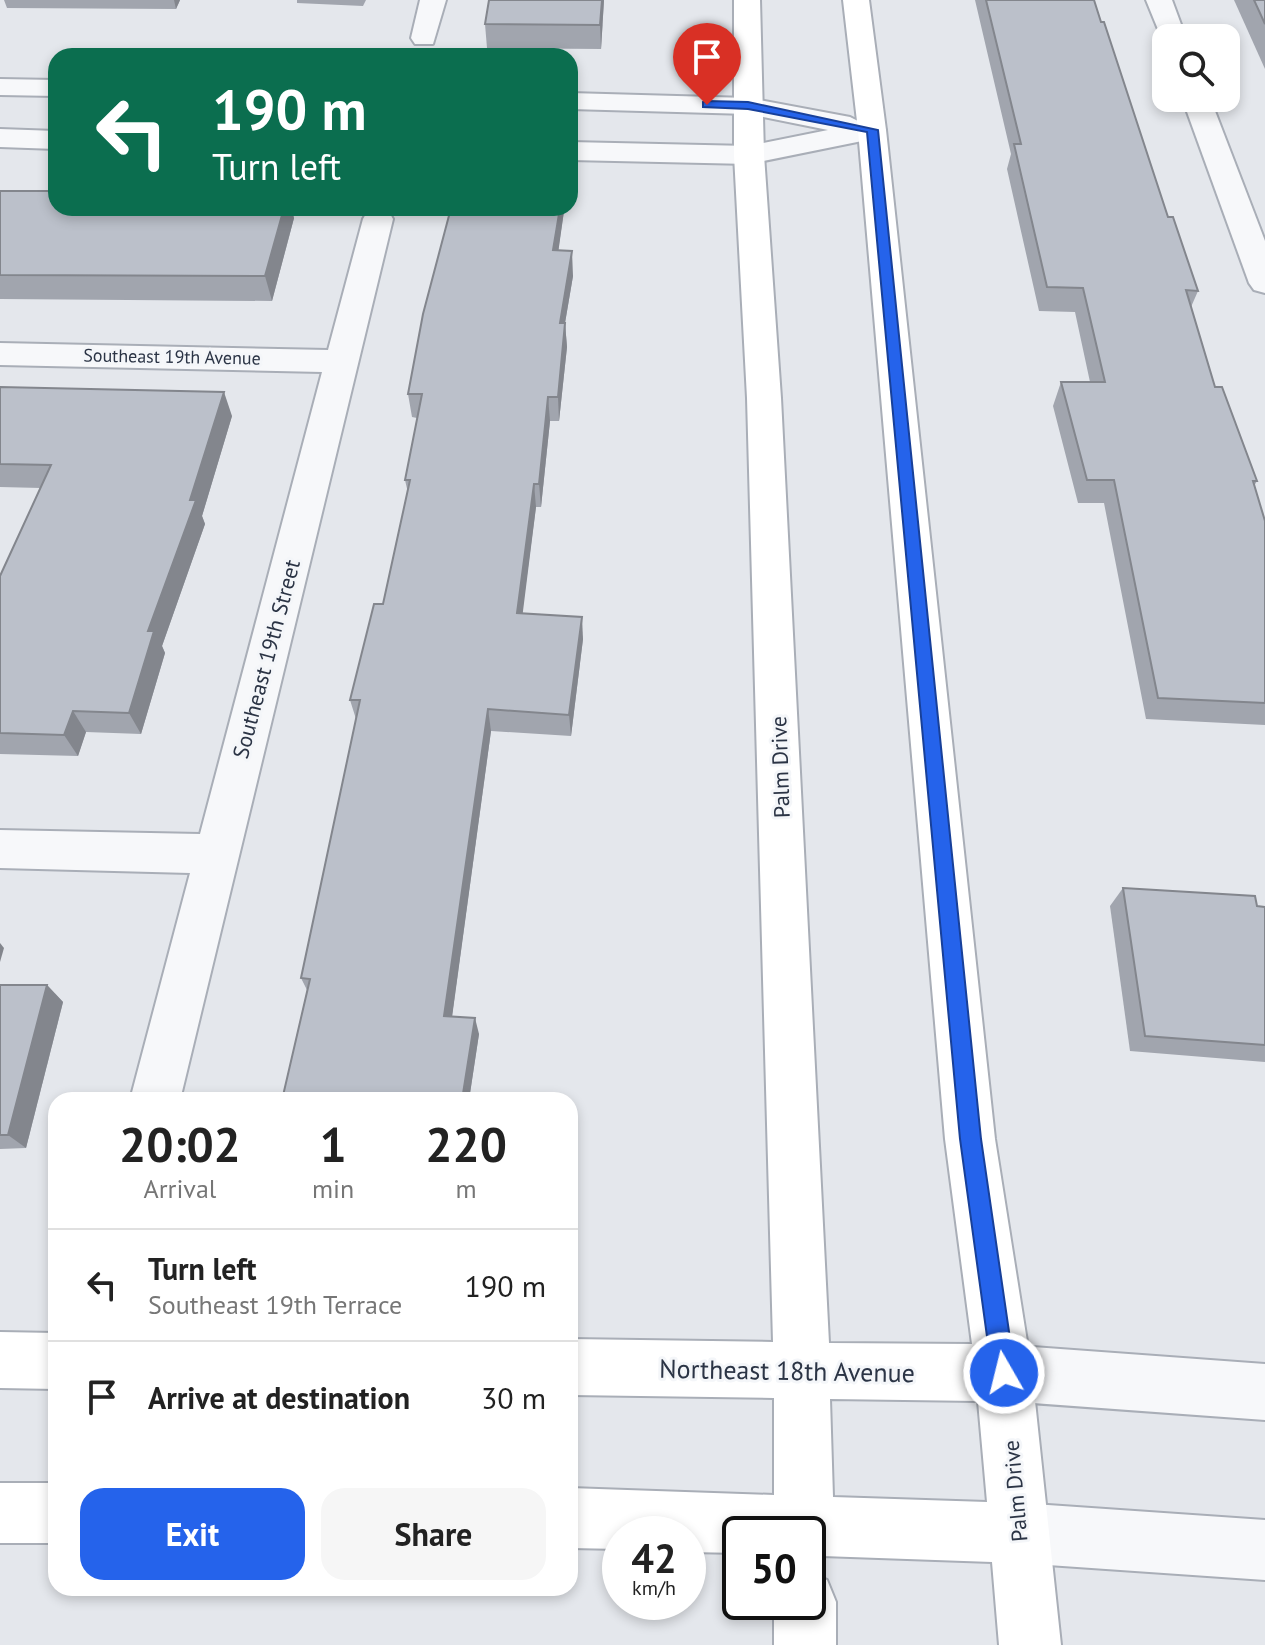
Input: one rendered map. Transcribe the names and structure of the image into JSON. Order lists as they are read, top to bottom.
{
  "streets": {
    "main road": ["Palm Drive", "Northeast 18th Avenue"],
    "street": ["Southeast 19th Avenue", "Southeast 19th Street"]
  },
  "crossings": [
    ["Southeast 19th Avenue", "Southeast 19th Street"],
    ["Palm Drive", "Northeast 18th Avenue"]
  ],
  "page": {
    "turn": ["190 m", "Turn left"],
    "eta": [
      "20:02",
      "Arrival",
      "1",
      "min",
      "220",
      "m"
    ],
    "list": [
      {
        "name": "Turn left",
        "note": "Southeast 19th Terrace",
        "value": "190 m"
      },
      {
        "name": "Arrive at destination",
        "value": "30 m"
      }
    ],
    "buttons": ["Exit", "Share"],
    "speed": "42 km/h",
    "limit": "50"
  }
}
